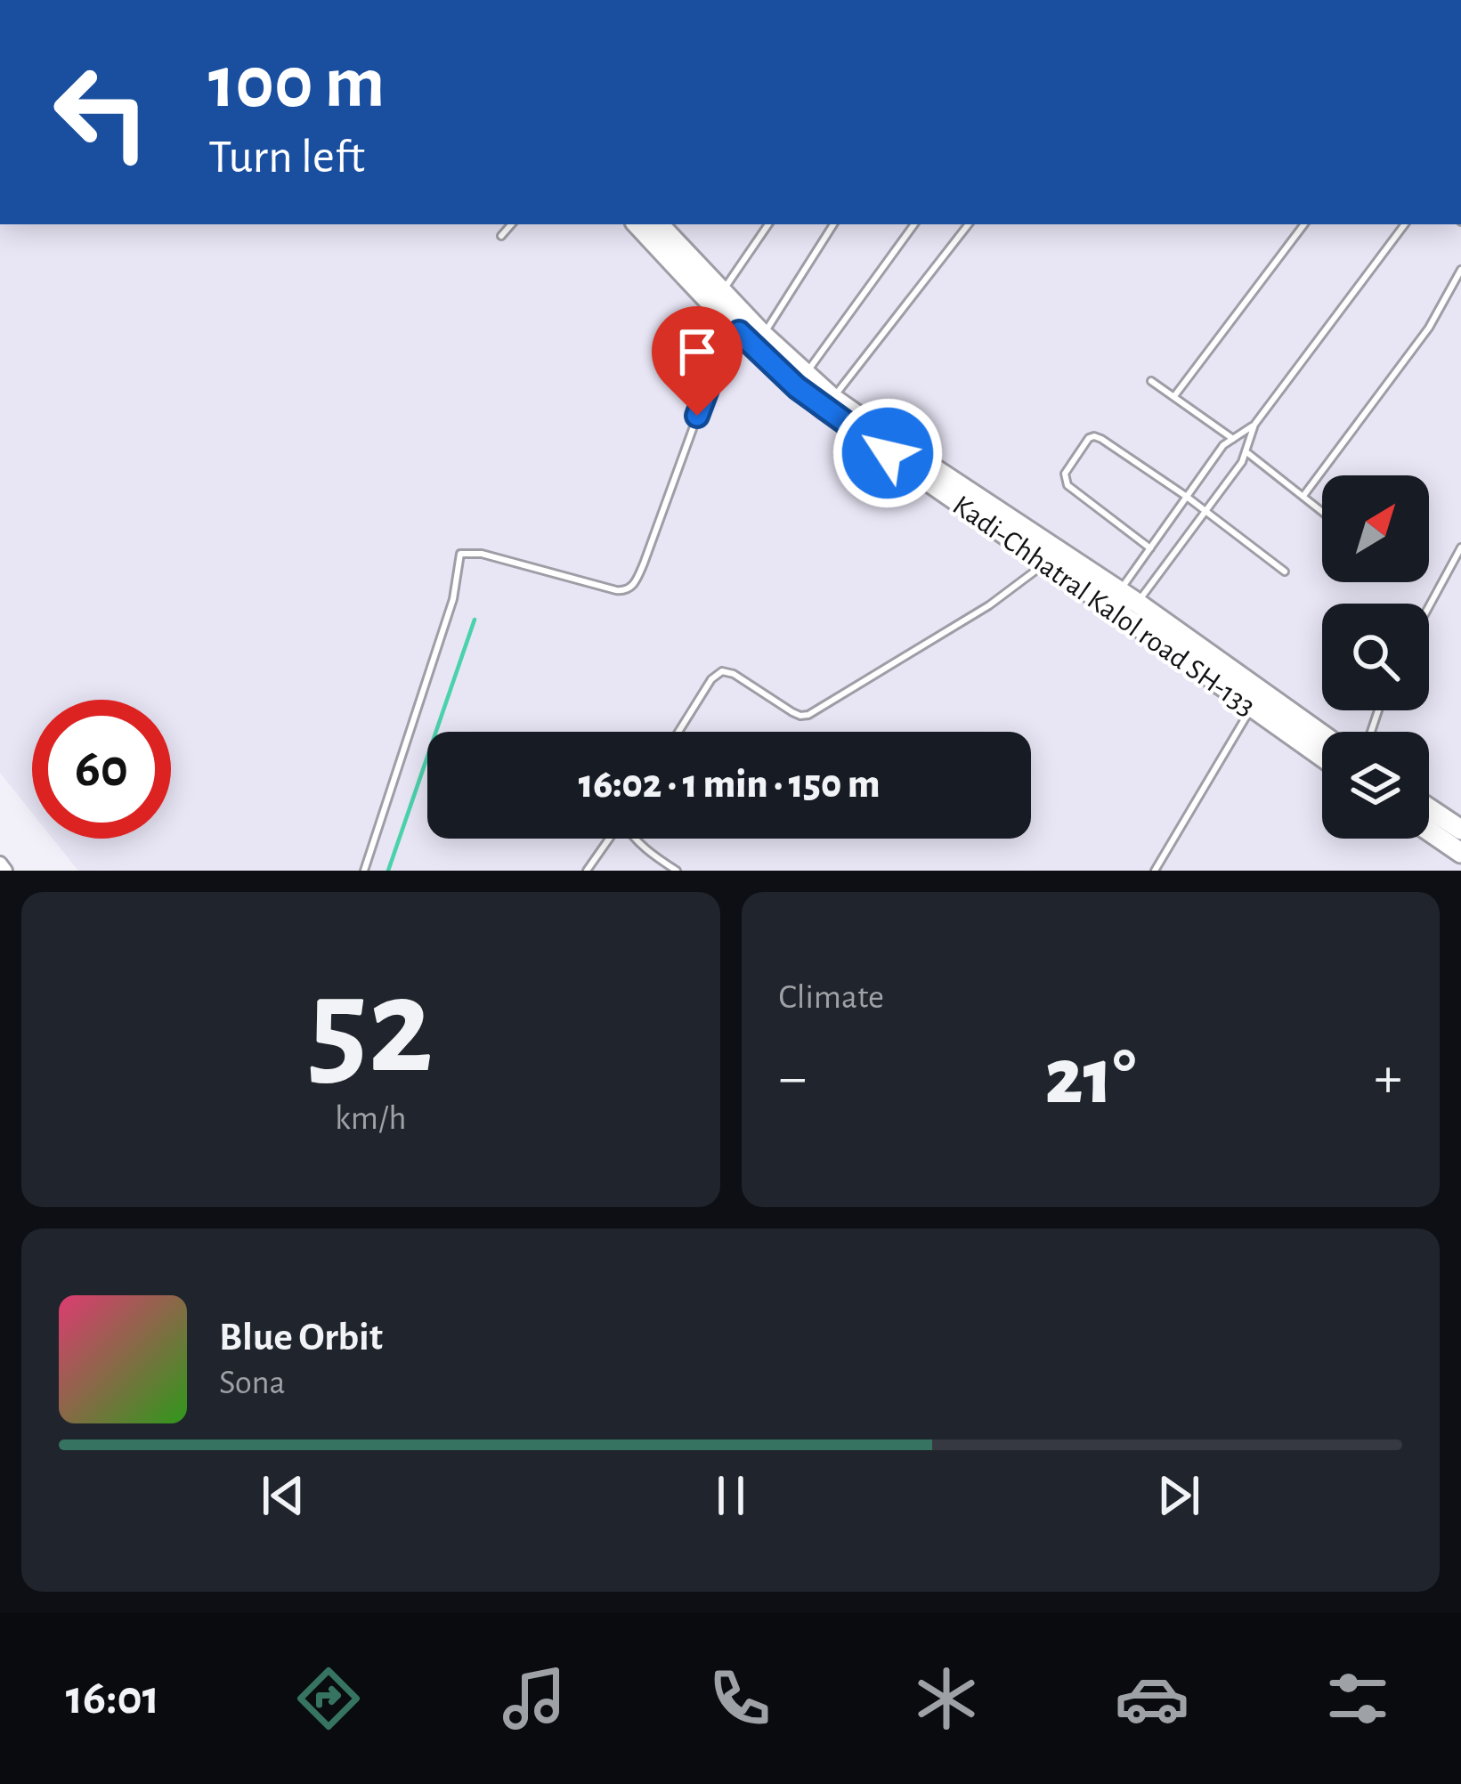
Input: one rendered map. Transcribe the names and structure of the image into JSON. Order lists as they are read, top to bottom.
{
  "streets": {
    "main road": ["Kadi-Chhatral Kalol road SH-133"]
  },
  "north": "top right",
  "page": {
    "turn": ["100 m", "Turn left"],
    "limit": "60",
    "trip": "16:02 · 1 min · 150 m",
    "tile": [
      ["52", "km/h"],
      "Climate"
    ],
    "heat": ["−", "21°", "+"],
    "song": ["Blue Orbit", "Sona"],
    "tabs": "16:01"
  }
}
